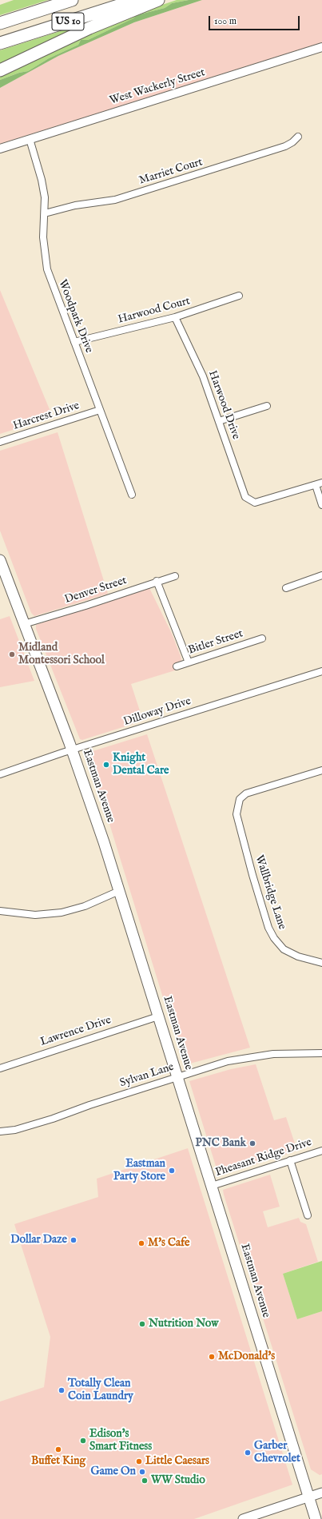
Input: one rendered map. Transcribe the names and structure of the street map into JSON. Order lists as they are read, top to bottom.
{
  "streets": {
    "highway": ["US 10"],
    "main road": ["Eastman Avenue"],
    "street": [
      "West Wackerly Street",
      "Marriet Court",
      "Harwood Court",
      "Woodpark Drive",
      "Harwood Drive",
      "Harcrest Drive",
      "Denver Street",
      "Bitler Street",
      "Dilloway Drive",
      "Wallbridge Lane",
      "Lawrence Drive",
      "Sylvan Lane",
      "Pheasant Ridge Drive"
    ]
  },
  "crossings": [
    ["West Wackerly Street", "Woodpark Drive"],
    ["Marriet Court", "Woodpark Drive"],
    ["Harwood Court", "Woodpark Drive"],
    ["Harwood Court", "Harwood Drive"],
    ["Woodpark Drive", "Harcrest Drive"],
    ["Denver Street", "Eastman Avenue"],
    ["Dilloway Drive", "Eastman Avenue"],
    ["Eastman Avenue", "Lawrence Drive"],
    ["Eastman Avenue", "Sylvan Lane"],
    ["Eastman Avenue", "Pheasant Ridge Drive"]
  ],
  "places": [
    "Midland Montessori School",
    "Knight Dental Care",
    "PNC Bank",
    "Eastman Party Store",
    "Dollar Daze",
    "M's Cafe",
    "Nutrition Now",
    "McDonald's",
    "Totally Clean Coin Laundry",
    "Edison's Smart Fitness",
    "Buffet King",
    "Garber Chevrolet",
    "Little Caesars",
    "Game On",
    "WW Studio"
  ],
  "scale_bar": "100 m"
}
